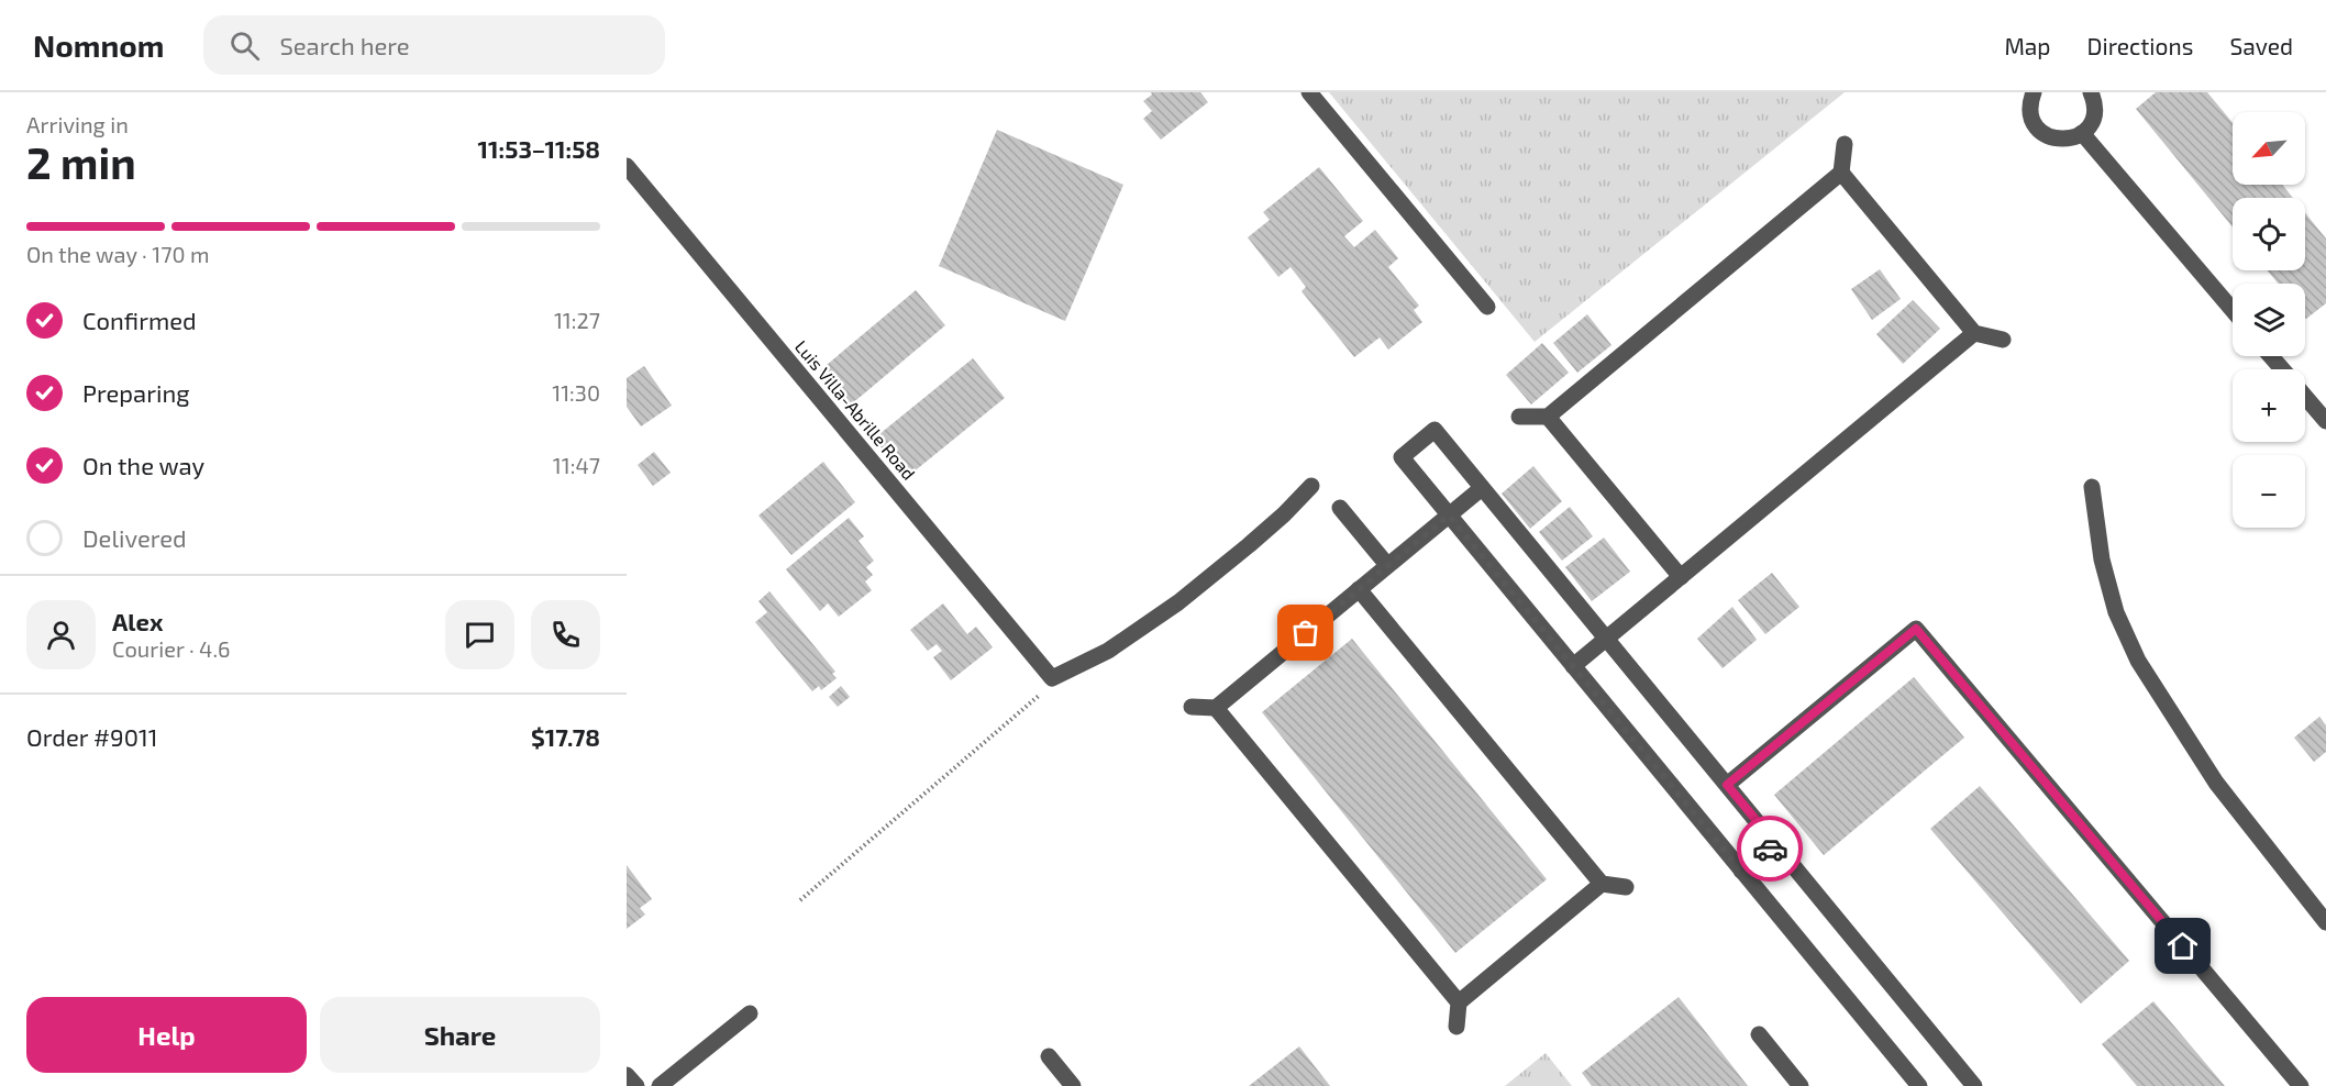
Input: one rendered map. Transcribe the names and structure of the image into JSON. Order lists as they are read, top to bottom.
{
  "streets": {
    "street": ["Luis Villa-Abrille Road"]
  },
  "north": "bottom left",
  "page": {
    "header": "Nomnom",
    "search": "Search here",
    "nav": ["Map", "Directions", "Saved"],
    "heading": ["2 min", "Arriving in", "11:53–11:58"],
    "panel": [
      "Alex",
      "Courier · 4.6",
      "Order #9011",
      "$17.78"
    ],
    "map_buttons": ["+", "−"],
    "bar": "On the way · 170 m",
    "list": [
      ["Confirmed", "11:27"],
      ["Preparing", "11:30"],
      ["On the way", "11:47"],
      "Delivered"
    ],
    "buttons": ["Help", "Share"]
  }
}
